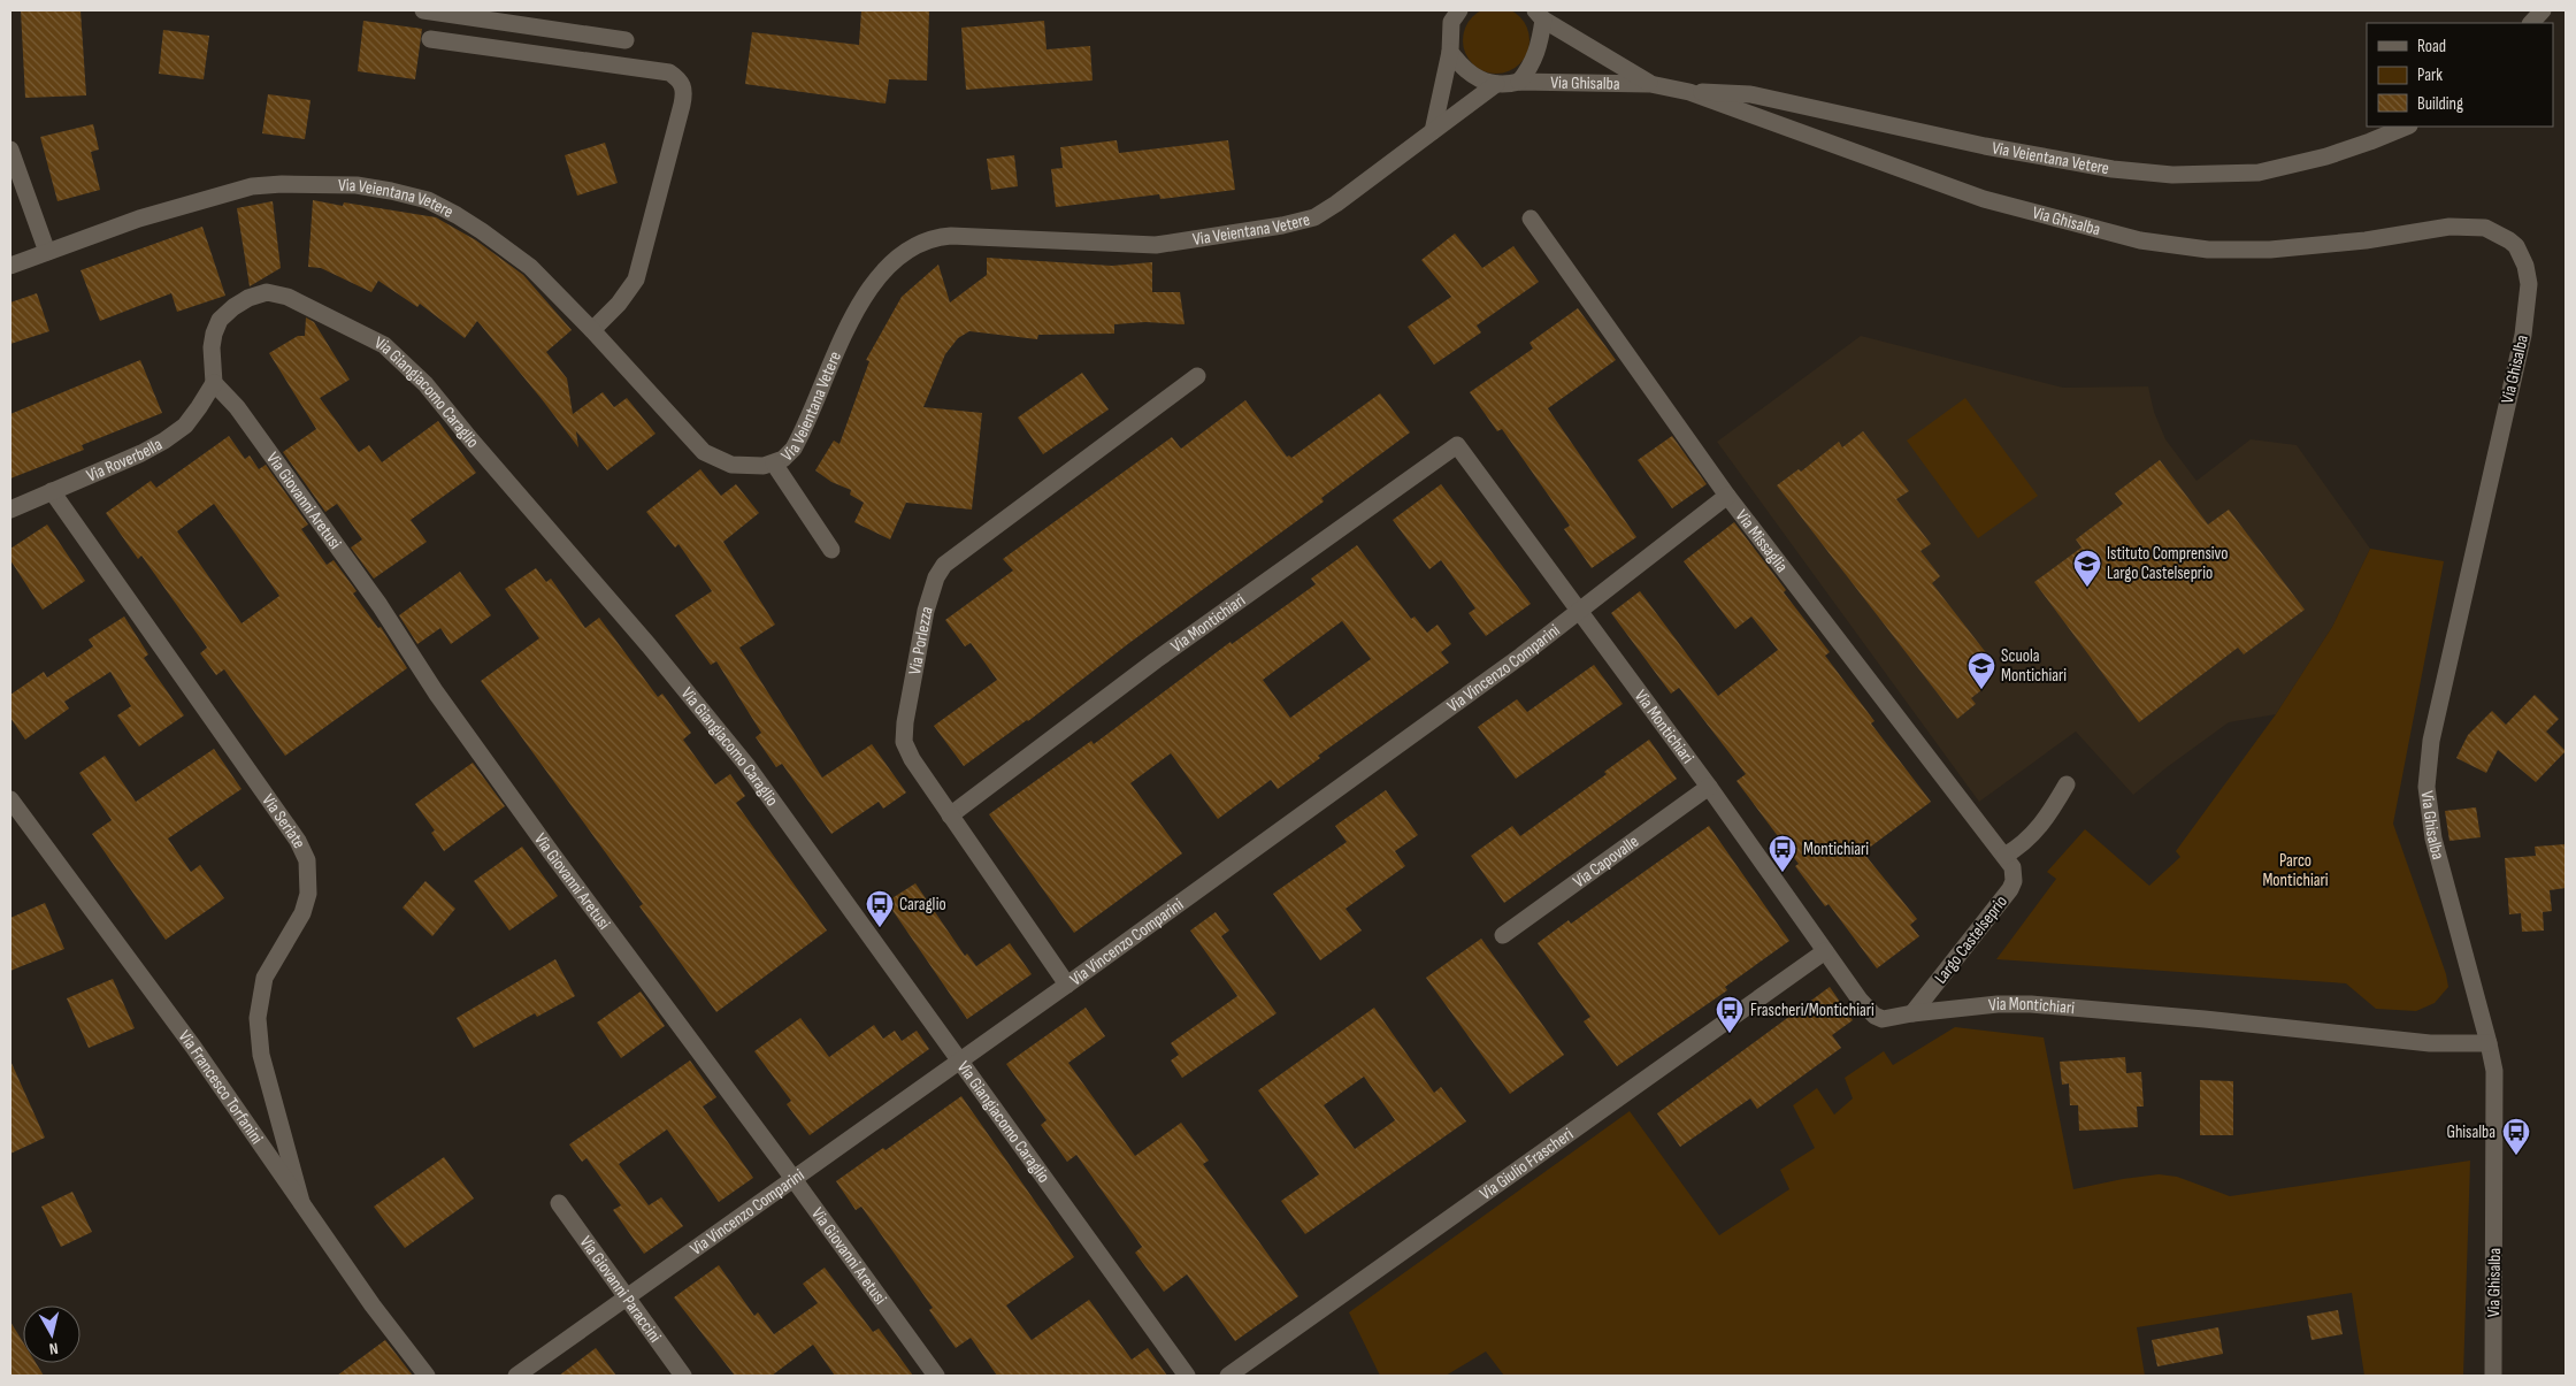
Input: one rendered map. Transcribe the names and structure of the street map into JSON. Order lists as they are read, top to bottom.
{
  "streets": {
    "street": [
      "Via Ghisalba",
      "Via Veientana Vetere",
      "Via Giangiacomo Caraglio",
      "Via Roverbella",
      "Via Giovanni Aretusi",
      "Via Missaglia",
      "Via Montichiari",
      "Via Porlezza",
      "Via Vincenzo Comparini",
      "Via Seriate",
      "Via Capovalle",
      "Largo Castelseprio",
      "Via Francesco Torfanini",
      "Via Giulio Frascheri",
      "Via Giovanni Paraccini"
    ]
  },
  "crossings": [
    ["Via Ghisalba", "Via Veientana Vetere"],
    ["Via Ghisalba", "Via Montichiari"],
    ["Via Giangiacomo Caraglio", "Via Roverbella"],
    ["Via Giangiacomo Caraglio", "Via Giovanni Aretusi"],
    ["Via Giangiacomo Caraglio", "Via Vincenzo Comparini"],
    ["Via Roverbella", "Via Giovanni Aretusi"],
    ["Via Roverbella", "Via Seriate"],
    ["Via Giovanni Aretusi", "Via Vincenzo Comparini"],
    ["Via Missaglia", "Via Vincenzo Comparini"],
    ["Via Missaglia", "Largo Castelseprio"],
    ["Via Montichiari", "Via Porlezza"],
    ["Via Montichiari", "Via Vincenzo Comparini"],
    ["Via Montichiari", "Via Capovalle"],
    ["Via Montichiari", "Largo Castelseprio"],
    ["Via Montichiari", "Via Giulio Frascheri"],
    ["Via Porlezza", "Via Vincenzo Comparini"],
    ["Via Vincenzo Comparini", "Via Giovanni Paraccini"],
    ["Via Seriate", "Via Francesco Torfanini"]
  ],
  "parks": ["Parco Montichiari"],
  "places": {
    "school or university": ["Istituto Comprensivo Largo Castelseprio", "Scuola Montichiari"],
    "bus stop": [
      "Montichiari",
      "Caraglio",
      "Frascheri/Montichiari",
      "Ghisalba"
    ]
  },
  "legend": ["Road", "Park", "Building"],
  "north": "bottom"
}
